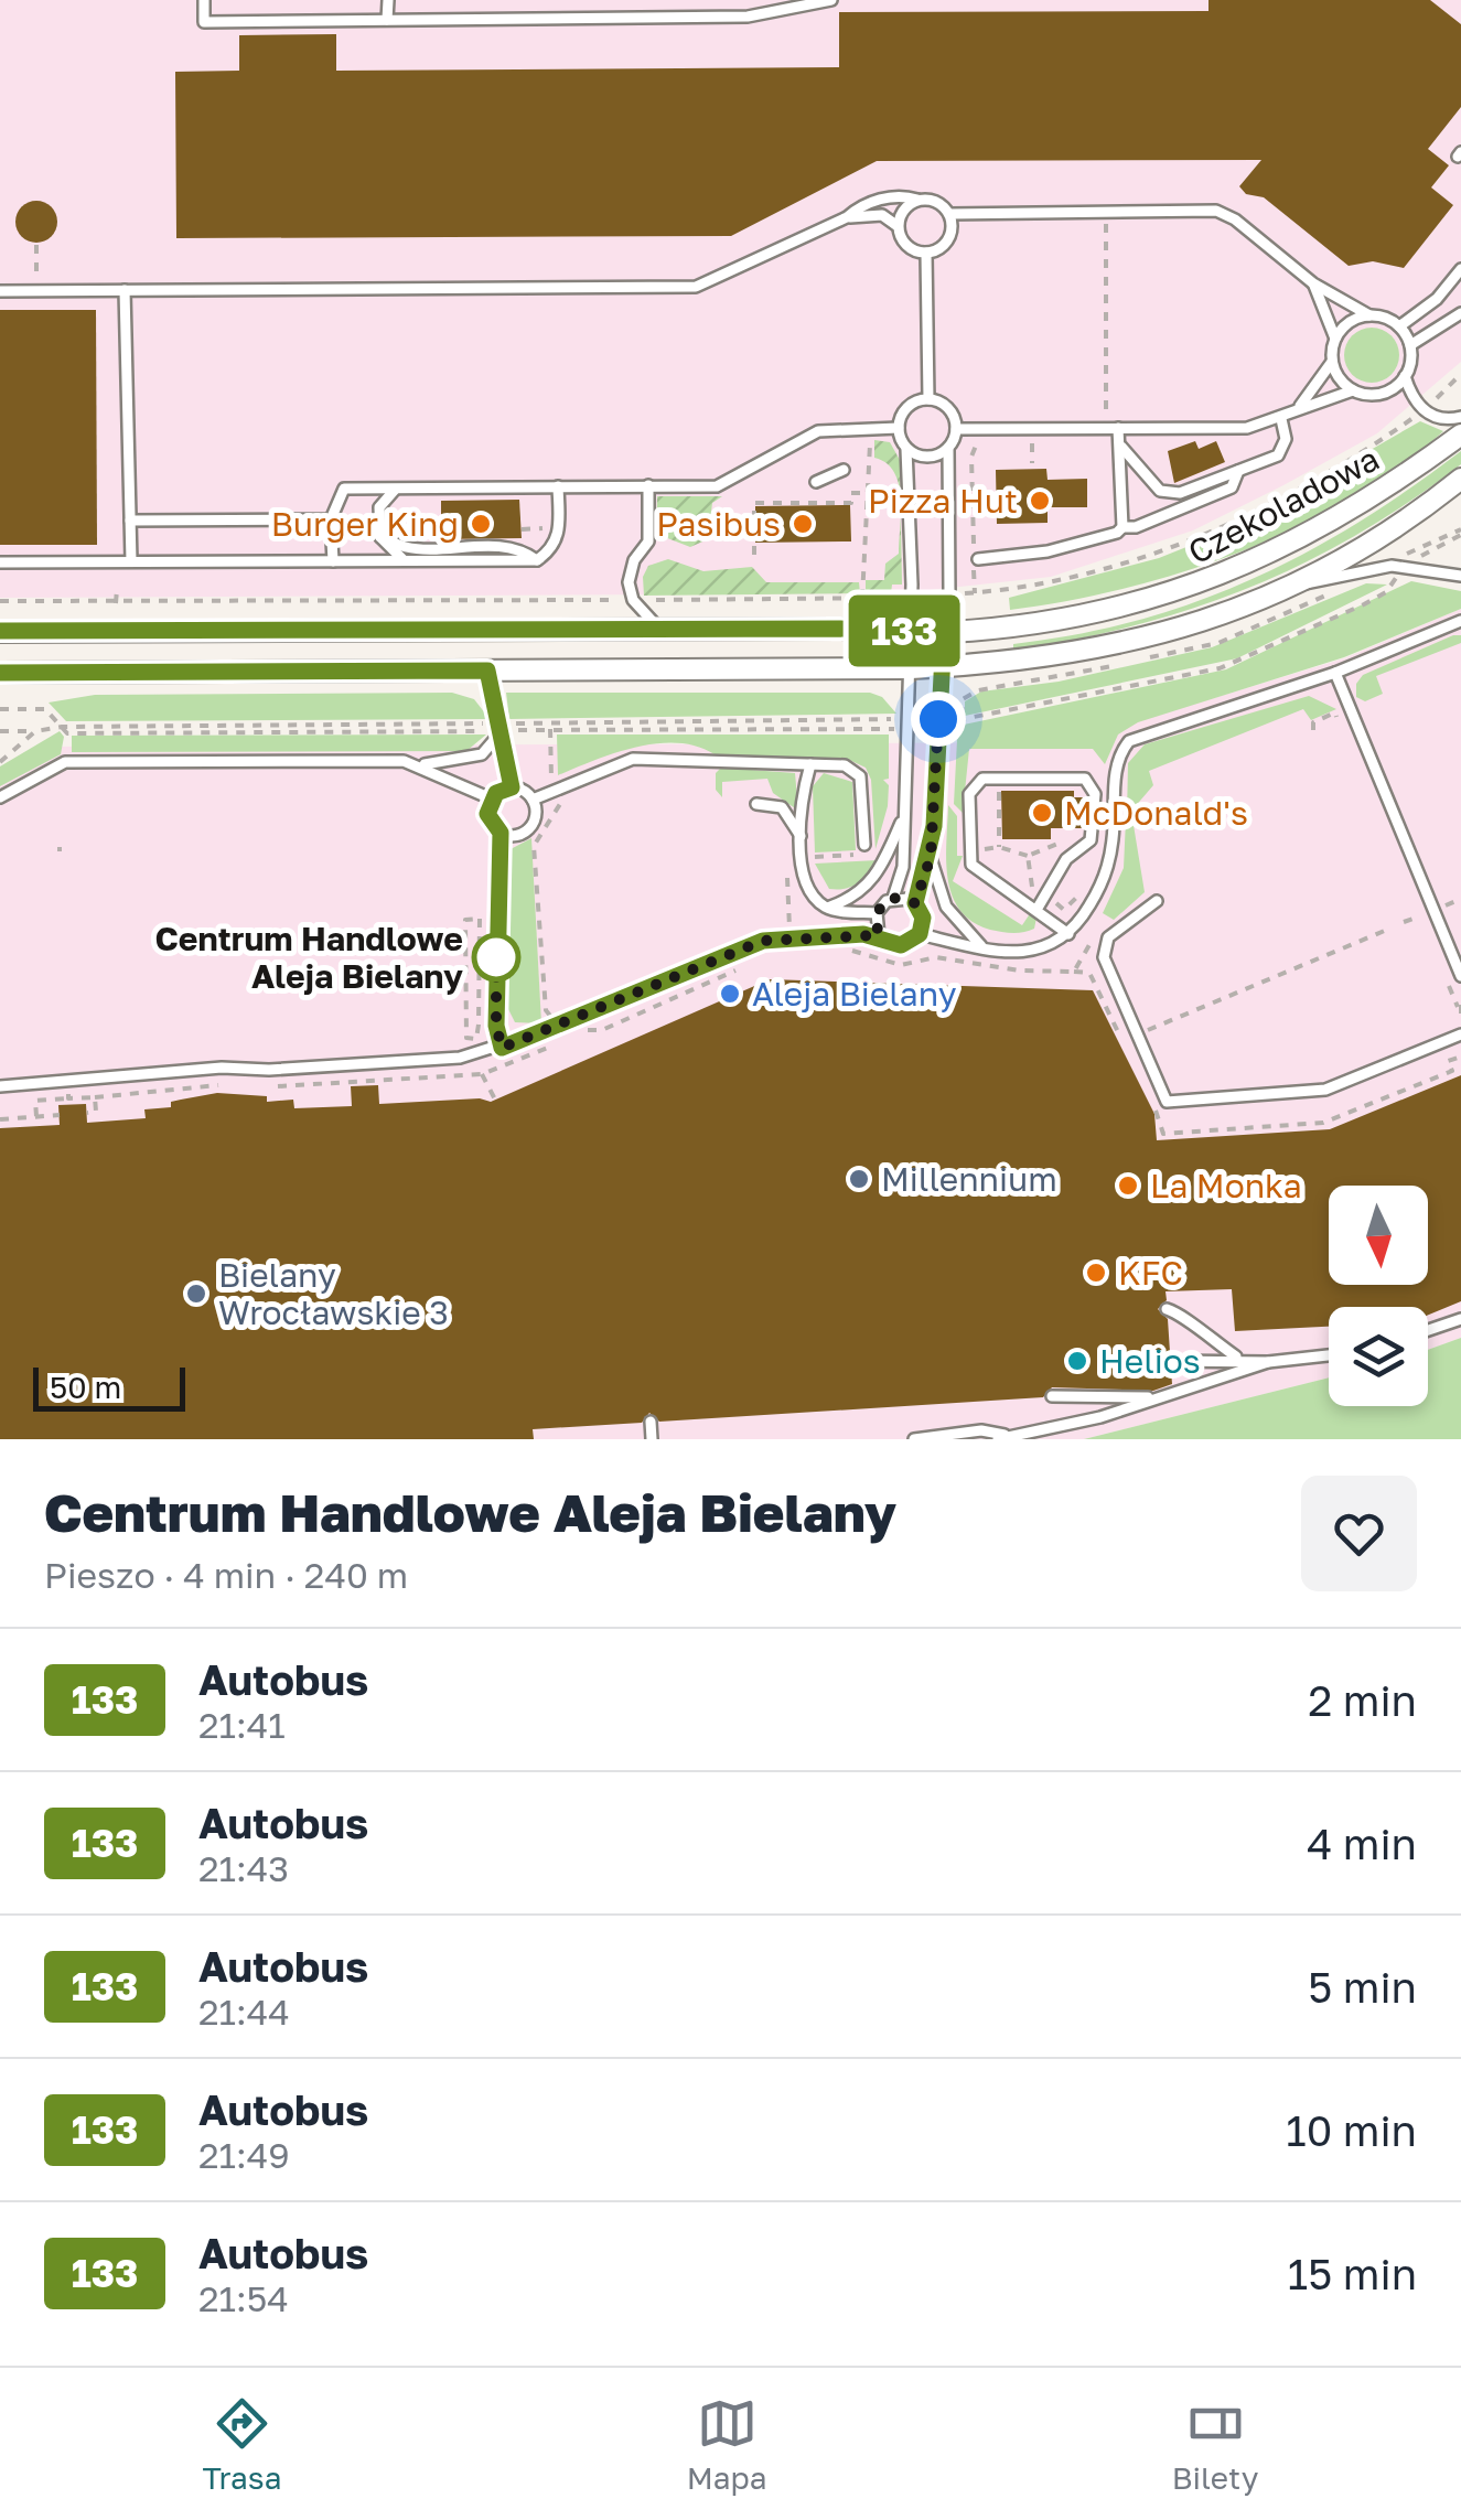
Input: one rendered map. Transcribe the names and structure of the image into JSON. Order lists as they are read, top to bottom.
{
  "streets": {
    "street": ["Czekoladowa"]
  },
  "places": [
    "Pizza Hut",
    "Burger King",
    "Pasibus",
    "McDonald's",
    "Centrum Handlowe Aleja Bielany",
    "Aleja Bielany",
    "Millennium",
    "La Monka",
    "KFC",
    "Bielany Wrocławskie 3",
    "Helios"
  ],
  "lines": ["bus line 133"],
  "scale_bar": "50 m",
  "north": "bottom",
  "page": {
    "on_map": "133",
    "scale": "50 m",
    "heading": ["Centrum Handlowe Aleja Bielany", "Pieszo · 4 min · 240 m"],
    "list": [
      {
        "mark": "133",
        "name": "Autobus",
        "note": "21:41",
        "value": "2 min"
      },
      {
        "mark": "133",
        "name": "Autobus",
        "note": "21:43",
        "value": "4 min"
      },
      {
        "mark": "133",
        "name": "Autobus",
        "note": "21:44",
        "value": "5 min"
      },
      {
        "mark": "133",
        "name": "Autobus",
        "note": "21:49",
        "value": "10 min"
      },
      {
        "mark": "133",
        "name": "Autobus",
        "note": "21:54",
        "value": "15 min"
      }
    ],
    "tabs": ["Trasa", "Mapa", "Bilety"]
  }
}
